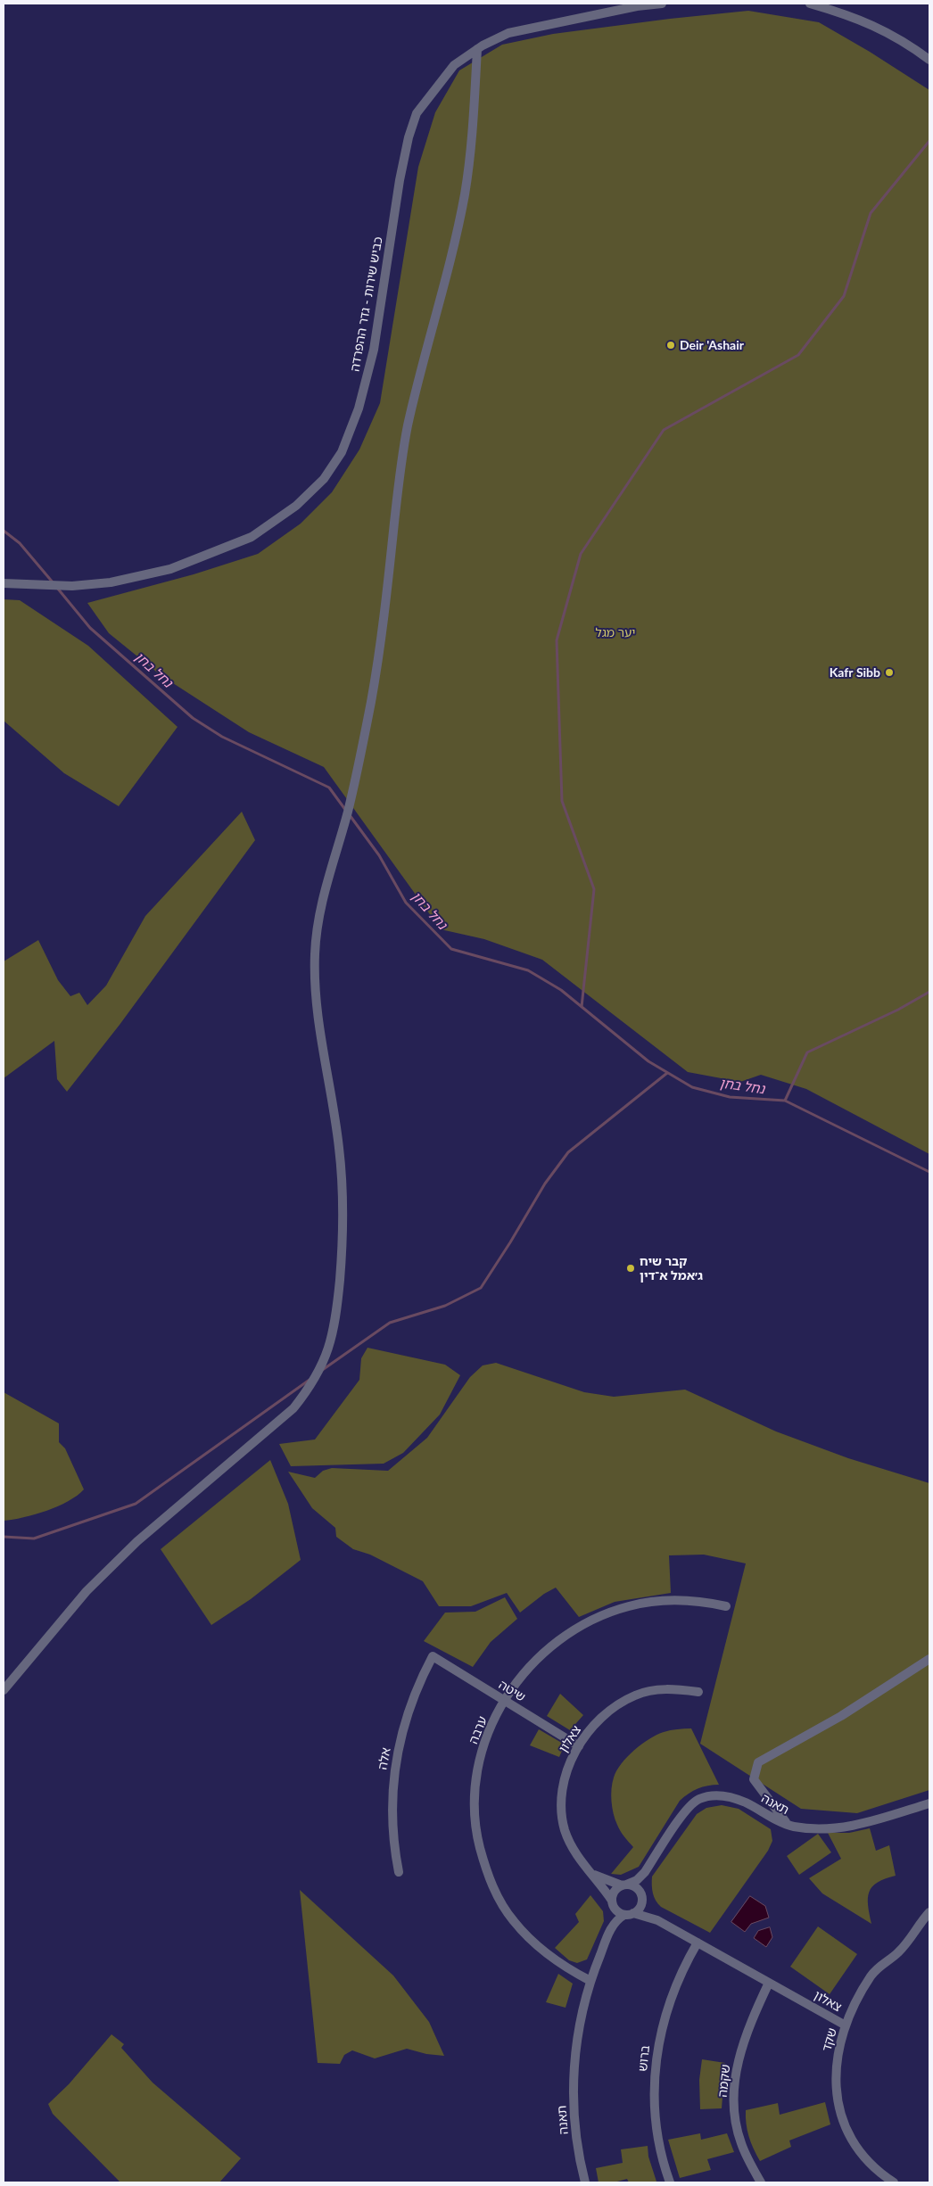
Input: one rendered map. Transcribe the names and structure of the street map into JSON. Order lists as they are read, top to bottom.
{
  "streets": {
    "street": [
      "כביש שירות - גדר ההפרדה",
      "שיטה",
      "ערבה",
      "צאלון",
      "אלה",
      "תאנה",
      "שקד",
      "ברוש",
      "שקמה"
    ]
  },
  "crossings": [
    ["שיטה", "ערבה"],
    ["שיטה", "צאלון"],
    ["שיטה", "אלה"],
    ["ערבה", "תאנה"],
    ["צאלון", "תאנה"],
    ["צאלון", "שקד"],
    ["צאלון", "ברוש"],
    ["צאלון", "שקמה"]
  ],
  "water": ["נחל בחן"],
  "parks": ["יער מגל"],
  "places": ["Deir 'Ashair", "Kafr Sibb", "קבר שיח ג׳אמל א־דין"]
}
